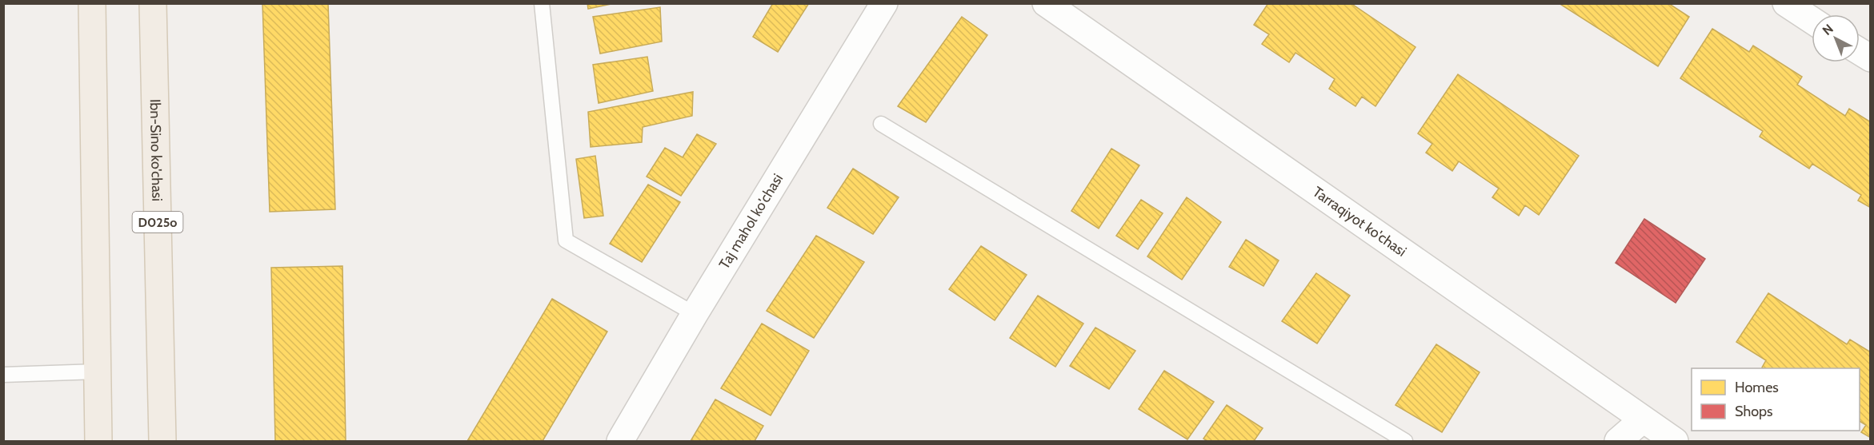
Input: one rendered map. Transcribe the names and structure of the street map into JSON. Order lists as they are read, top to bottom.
{
  "streets": {
    "main road": ["Ibn-Sino ko'chasi", "D025o"],
    "street": ["Taj mahol ko'chasi", "Tarraqiyot ko'chasi"]
  },
  "legend": ["Homes", "Shops"],
  "north": "top left"
}
